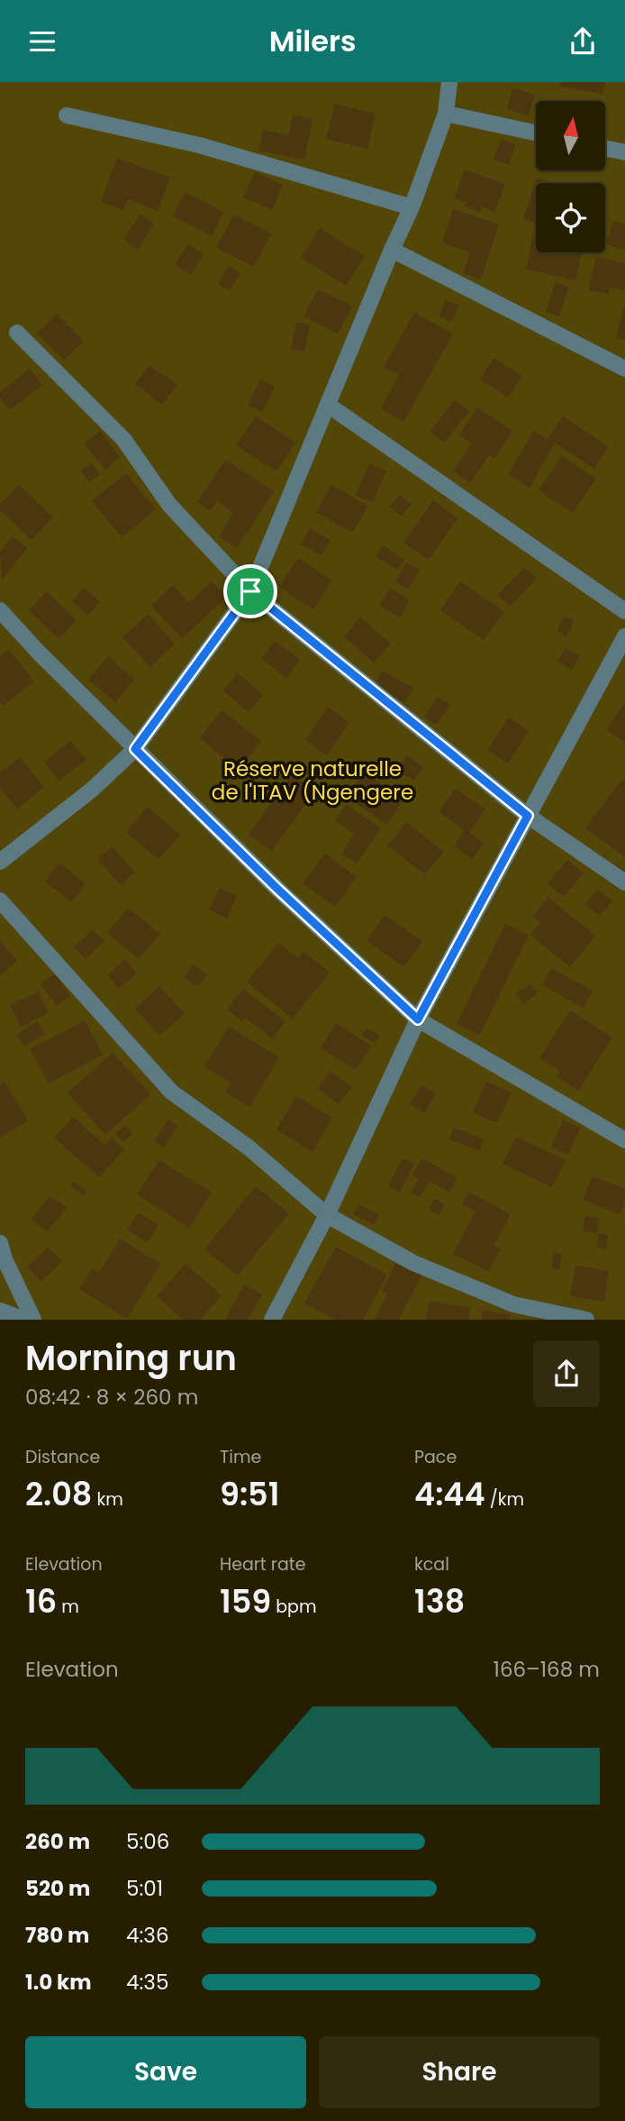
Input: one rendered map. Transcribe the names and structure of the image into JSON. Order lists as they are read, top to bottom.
{
  "parks": ["Réserve naturelle de l'ITAV (Ngengere"],
  "north": "top",
  "page": {
    "header": "Milers",
    "heading": ["Morning run", "08:42 · 8 × 260 m"],
    "stats": [
      ["Distance", "2.08 km"],
      ["Time", "9:51"],
      ["Pace", "4:44 /km"],
      ["Elevation", "16 m"],
      ["Heart rate", "159 bpm"],
      ["kcal", "138"]
    ],
    "chart": ["Elevation", "166–168 m"],
    "list": [
      {
        "name": "260 m",
        "note": "5:06"
      },
      {
        "name": "520 m",
        "note": "5:01"
      },
      {
        "name": "780 m",
        "note": "4:36"
      },
      {
        "name": "1.0 km",
        "note": "4:35"
      }
    ],
    "buttons": ["Save", "Share"]
  }
}
